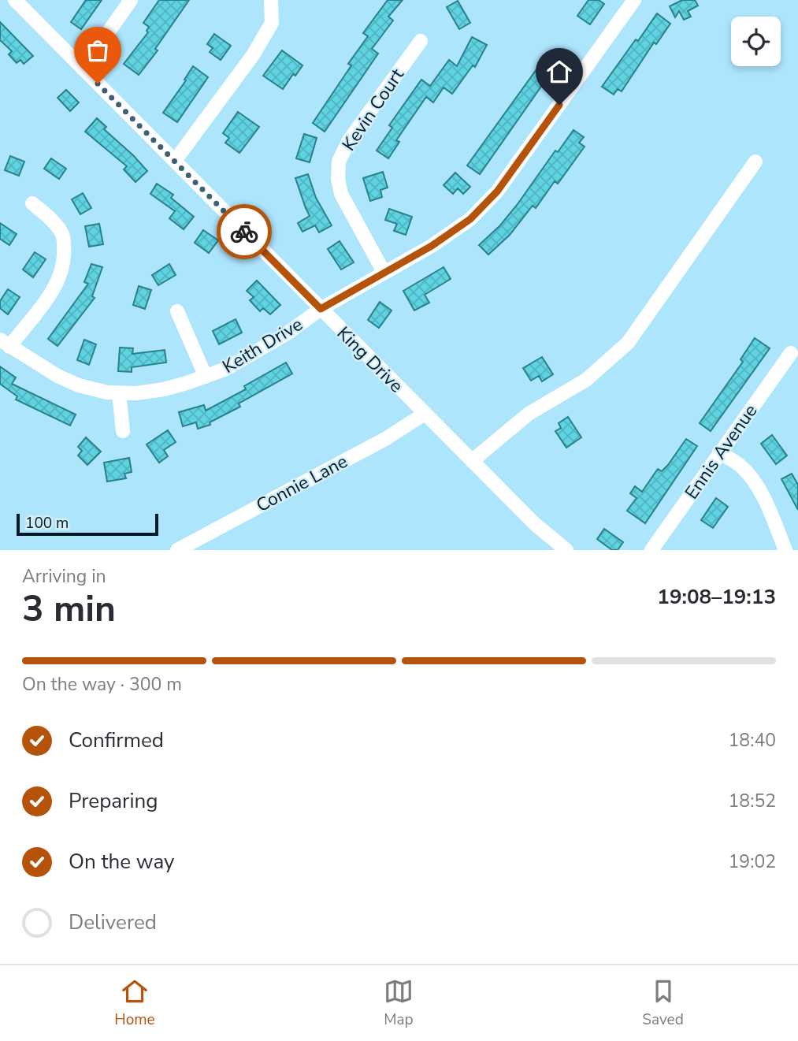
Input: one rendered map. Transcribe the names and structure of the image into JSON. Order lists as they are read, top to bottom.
{
  "streets": {
    "street": [
      "Kevin Court",
      "Keith Drive",
      "King Drive",
      "Ennis Avenue",
      "Connie Lane"
    ]
  },
  "crossings": [
    ["Kevin Court", "Keith Drive"],
    ["Keith Drive", "King Drive"],
    ["King Drive", "Connie Lane"]
  ],
  "scale_bar": "100 m",
  "page": {
    "scale": "100 m",
    "heading": ["3 min", "Arriving in", "19:08–19:13"],
    "bar": "On the way · 300 m",
    "list": [
      ["Confirmed", "18:40"],
      ["Preparing", "18:52"],
      ["On the way", "19:02"],
      "Delivered"
    ],
    "tabs": ["Home", "Map", "Saved"]
  }
}
